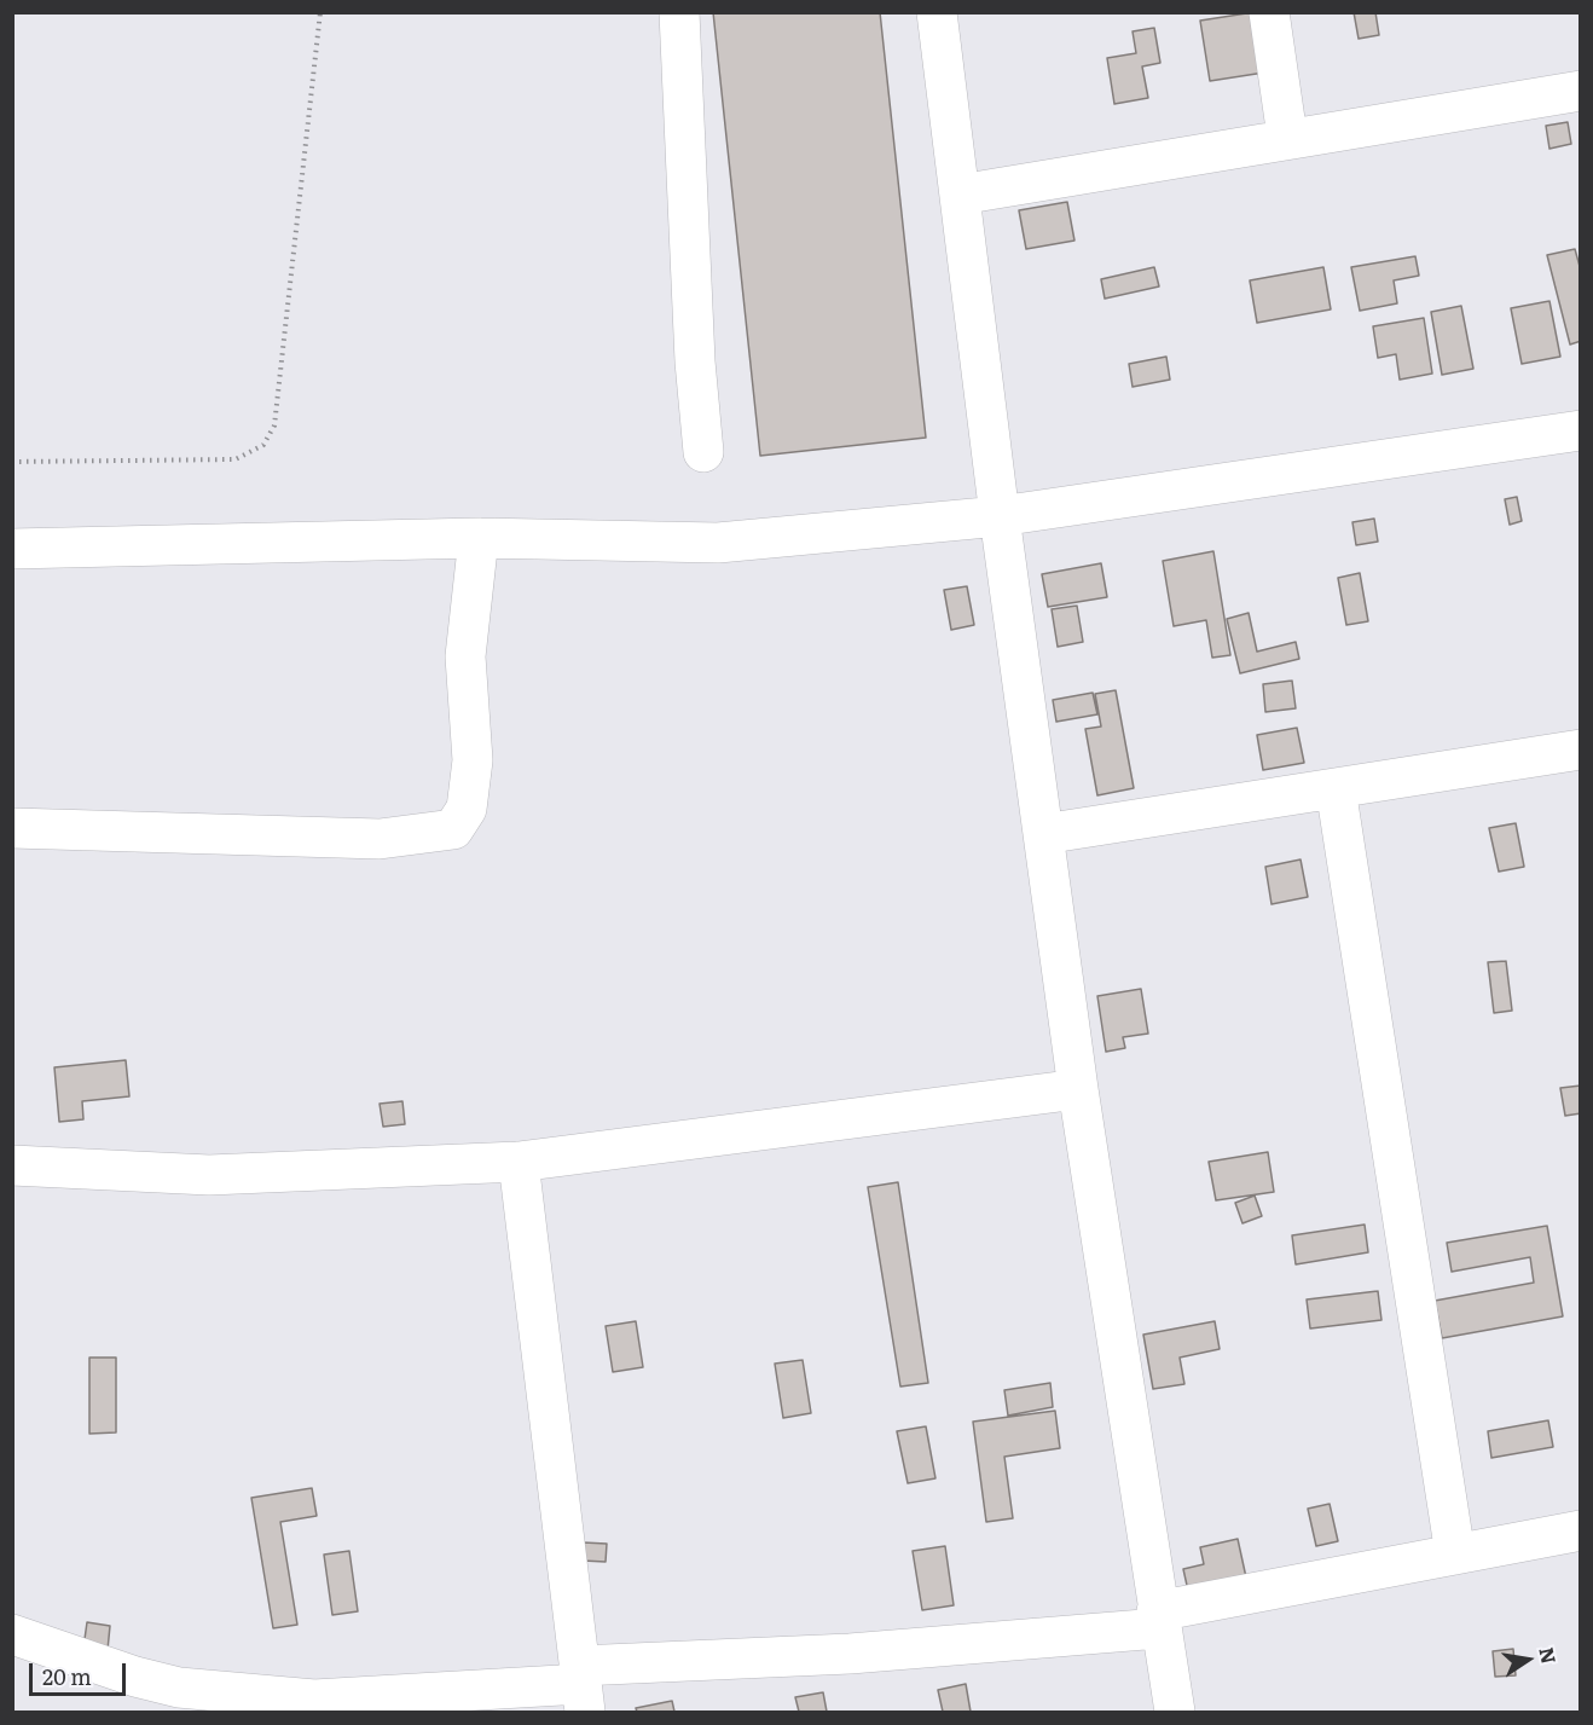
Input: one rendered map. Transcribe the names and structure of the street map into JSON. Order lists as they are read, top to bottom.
{
  "scale_bar": "20 m",
  "north": "right"
}
